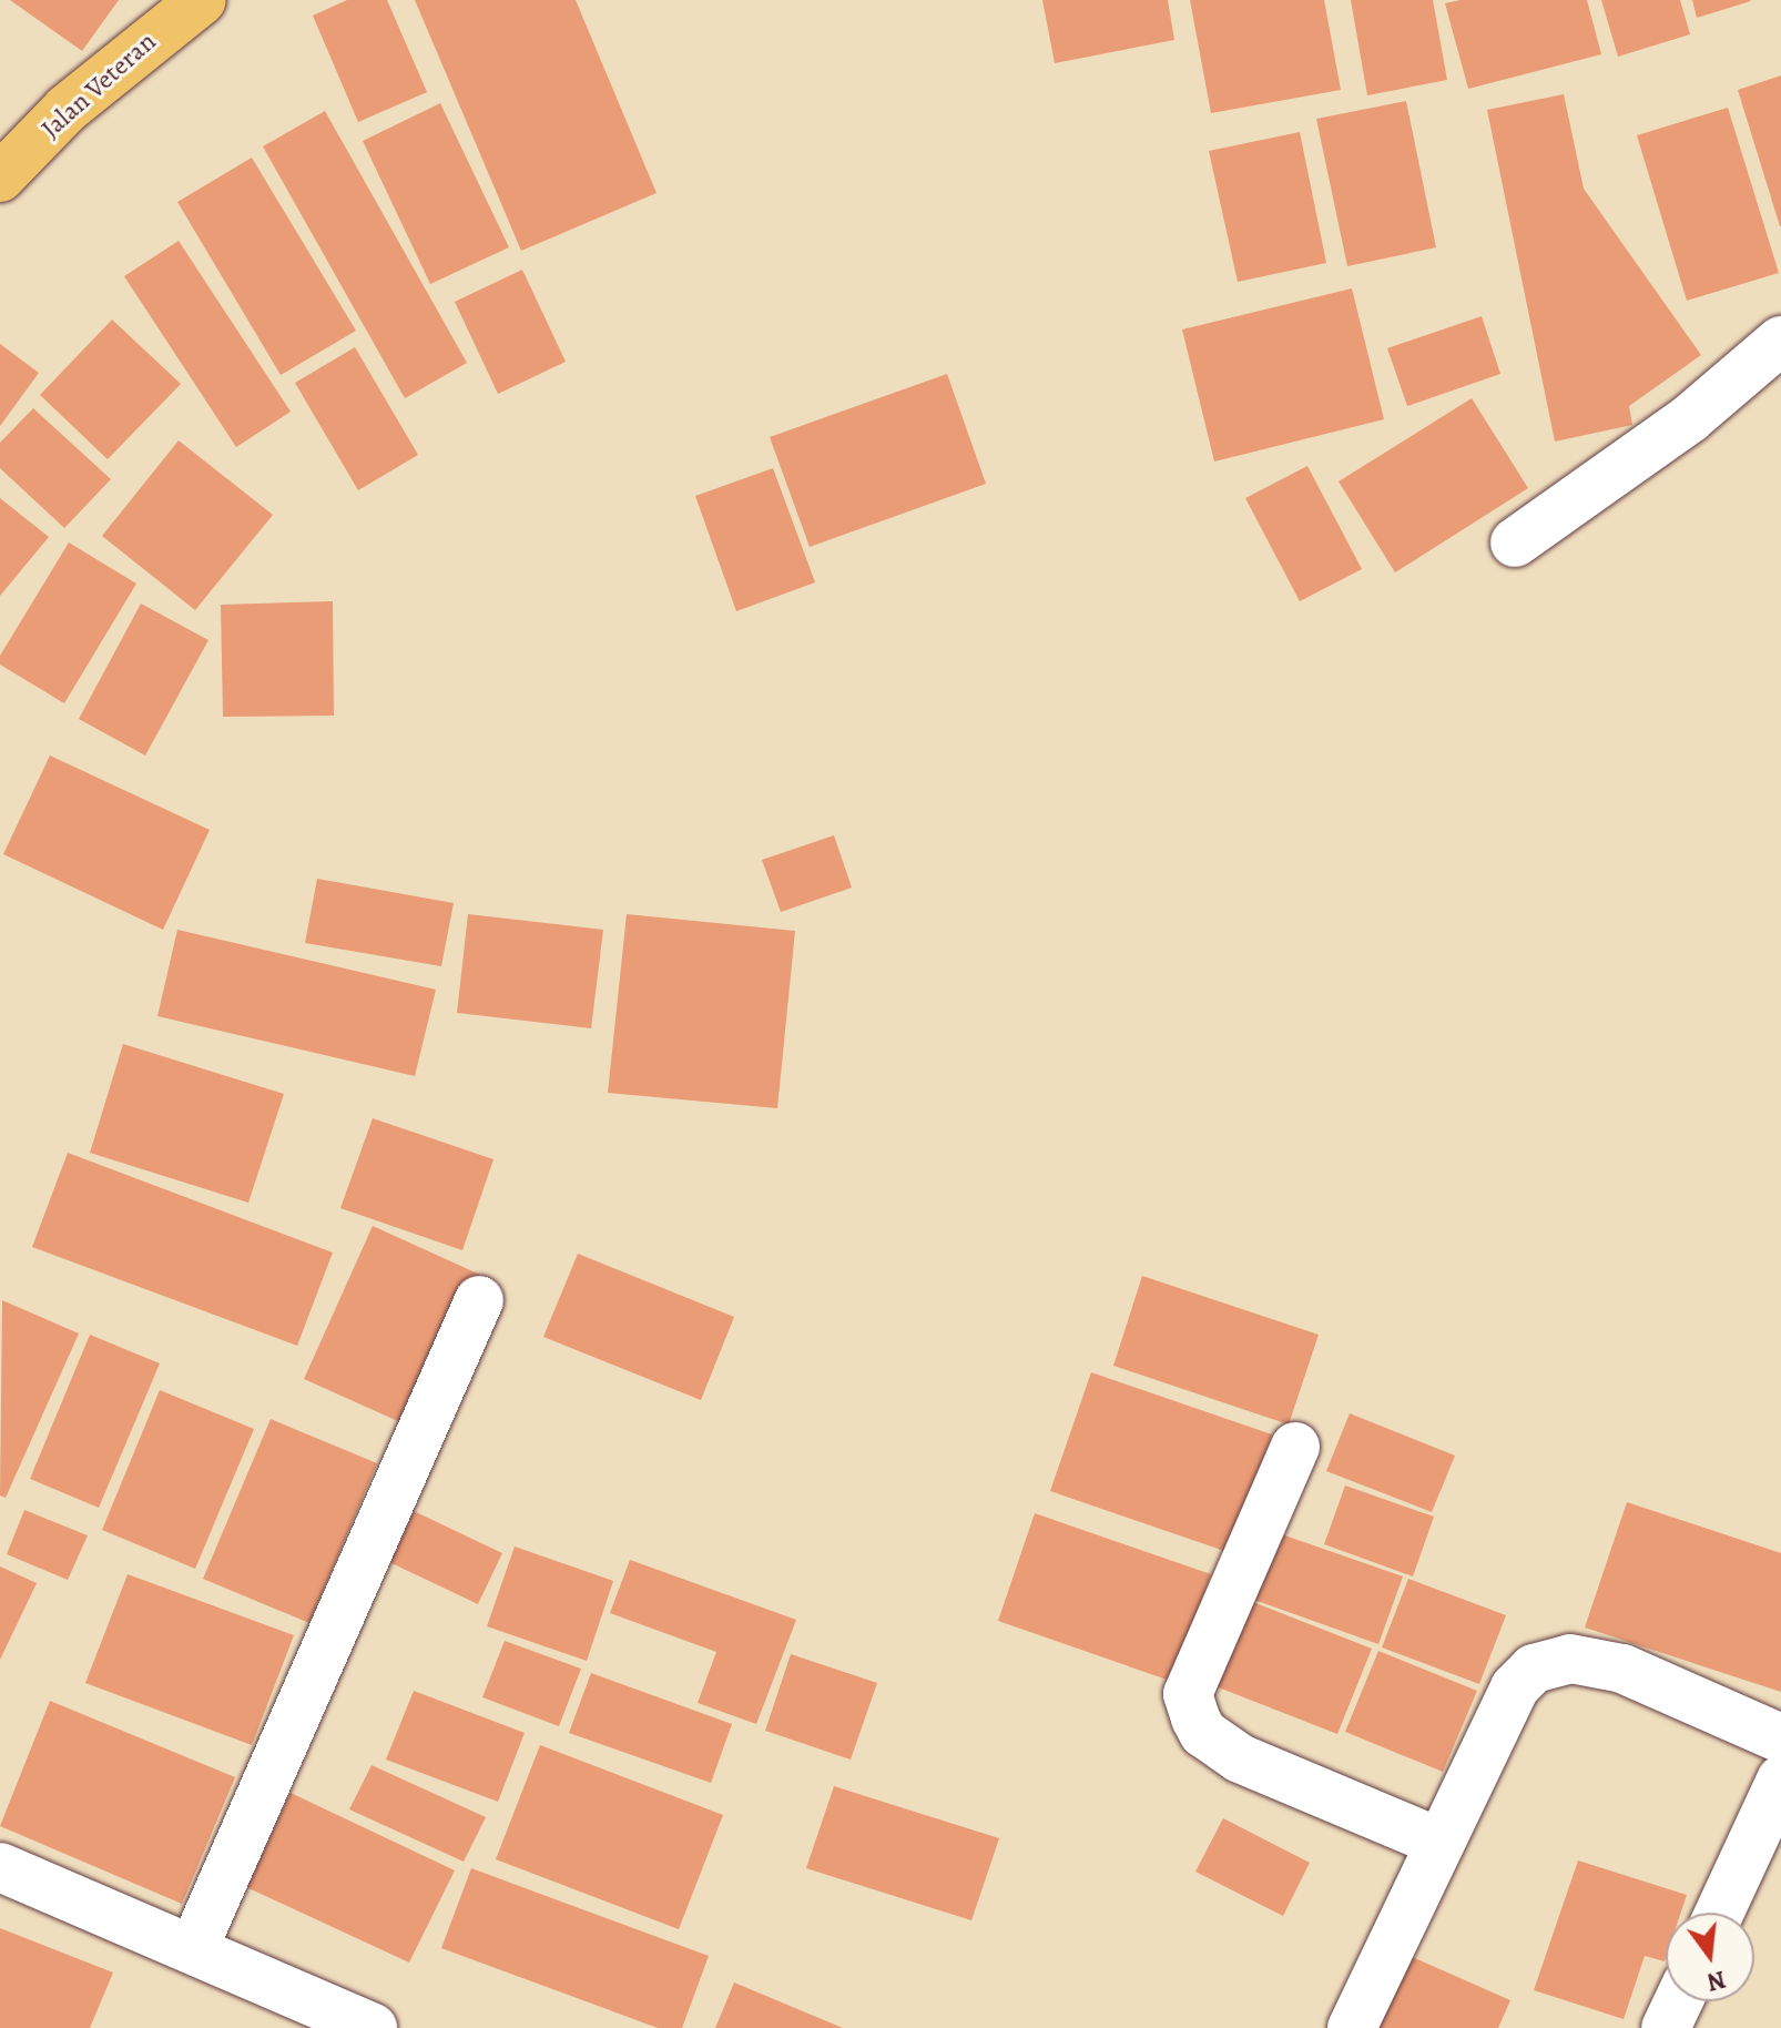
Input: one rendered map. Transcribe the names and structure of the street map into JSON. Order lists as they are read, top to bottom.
{
  "streets": {
    "highway": ["Jalan Veteran"]
  },
  "north": "bottom"
}
